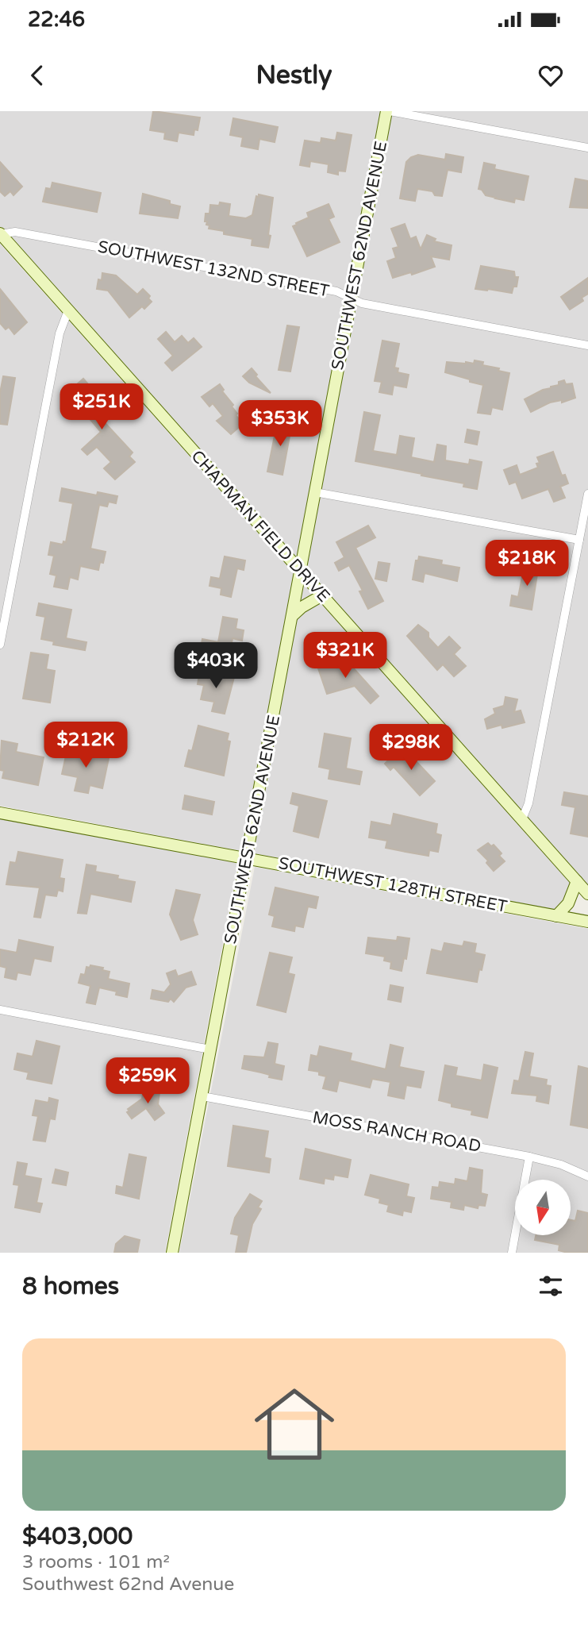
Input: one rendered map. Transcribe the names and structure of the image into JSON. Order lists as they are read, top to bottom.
{
  "streets": {
    "street": [
      "SOUTHWEST 62ND AVENUE",
      "SOUTHWEST 132ND STREET",
      "CHAPMAN FIELD DRIVE",
      "SOUTHWEST 128TH STREET",
      "MOSS RANCH ROAD"
    ]
  },
  "crossings": [
    ["SOUTHWEST 62ND AVENUE", "SOUTHWEST 132ND STREET"],
    ["SOUTHWEST 62ND AVENUE", "CHAPMAN FIELD DRIVE"],
    ["SOUTHWEST 62ND AVENUE", "SOUTHWEST 128TH STREET"],
    ["SOUTHWEST 62ND AVENUE", "MOSS RANCH ROAD"],
    ["SOUTHWEST 132ND STREET", "CHAPMAN FIELD DRIVE"]
  ],
  "north": "bottom",
  "page": {
    "status": "22:46",
    "header": "Nestly",
    "price": [
      "$251K",
      "$353K",
      "$218K",
      "$321K",
      "$403K",
      "$212K",
      "$298K",
      "$259K"
    ],
    "heading": "8 homes",
    "list": [
      {
        "name": "$403,000",
        "note": "3 rooms · 101 m² · Southwest 62nd Avenue"
      }
    ]
  }
}
